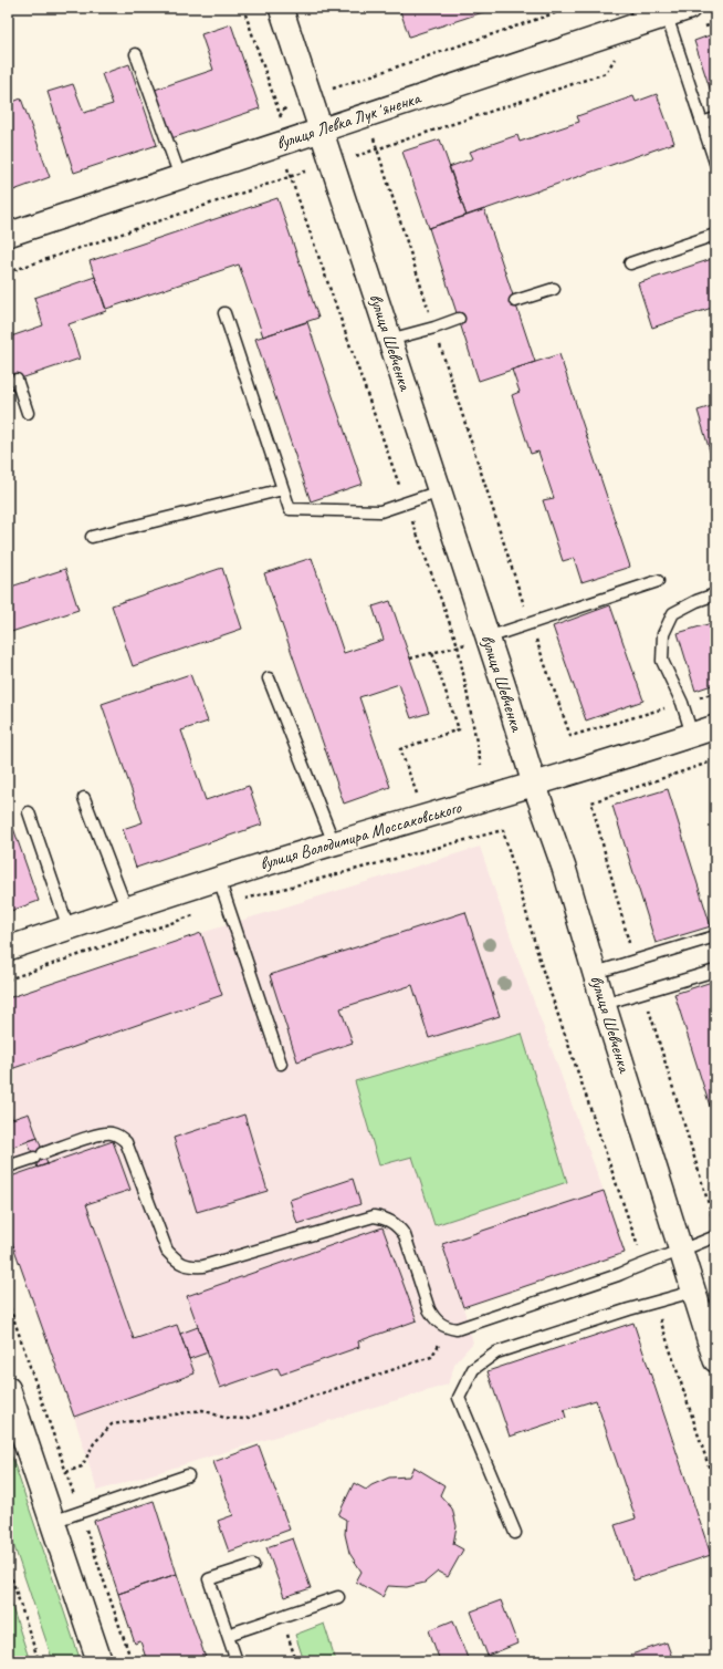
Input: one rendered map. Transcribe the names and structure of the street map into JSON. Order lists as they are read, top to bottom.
{
  "streets": {
    "street": ["вулиця Левка Лукʼяненка", "вулиця Шевченка", "вулиця Володимира Моссаковського"]
  },
  "crossings": [
    ["вулиця Левка Лукʼяненка", "вулиця Шевченка"],
    ["вулиця Шевченка", "вулиця Володимира Моссаковського"]
  ]
}
